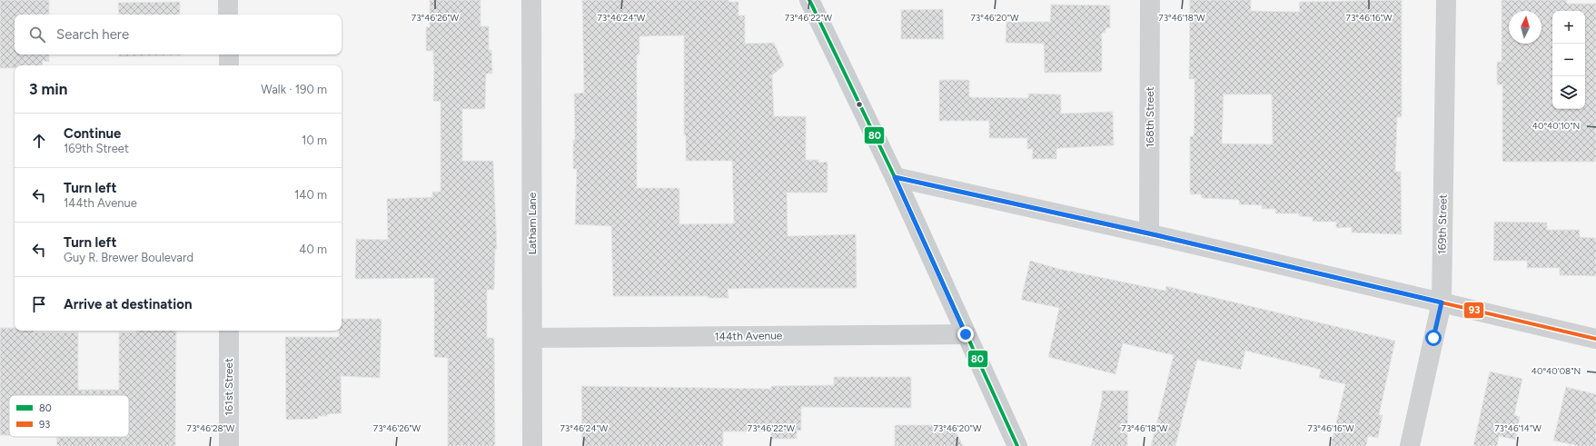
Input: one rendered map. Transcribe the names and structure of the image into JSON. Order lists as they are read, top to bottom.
{
  "streets": {
    "street": [
      "168th Street",
      "Latham Lane",
      "169th Street",
      "144th Avenue",
      "161st Street"
    ]
  },
  "crossings": [
    ["Latham Lane", "144th Avenue"]
  ],
  "lines": ["transit line 80", "transit line 93"],
  "legend": ["80", "93"],
  "north": "top",
  "page": {
    "map_buttons": ["+", "−"],
    "search": "Search here",
    "heading": ["3 min", "Walk · 190 m"],
    "list": [
      ["Continue", "169th Street", "10 m"],
      ["Turn left", "144th Avenue", "140 m"],
      ["Turn left", "Guy R. Brewer Boulevard", "40 m"],
      "Arrive at destination"
    ]
  },
  "coordinates": [
    "73°46'26\"W",
    "73°46'24\"W",
    "73°46'22\"W",
    "73°46'20\"W",
    "73°46'18\"W",
    "73°46'16\"W",
    "40°40'10\"N",
    "40°40'08\"N",
    "73°46'28\"W",
    "73°46'14\"W"
  ]
}
